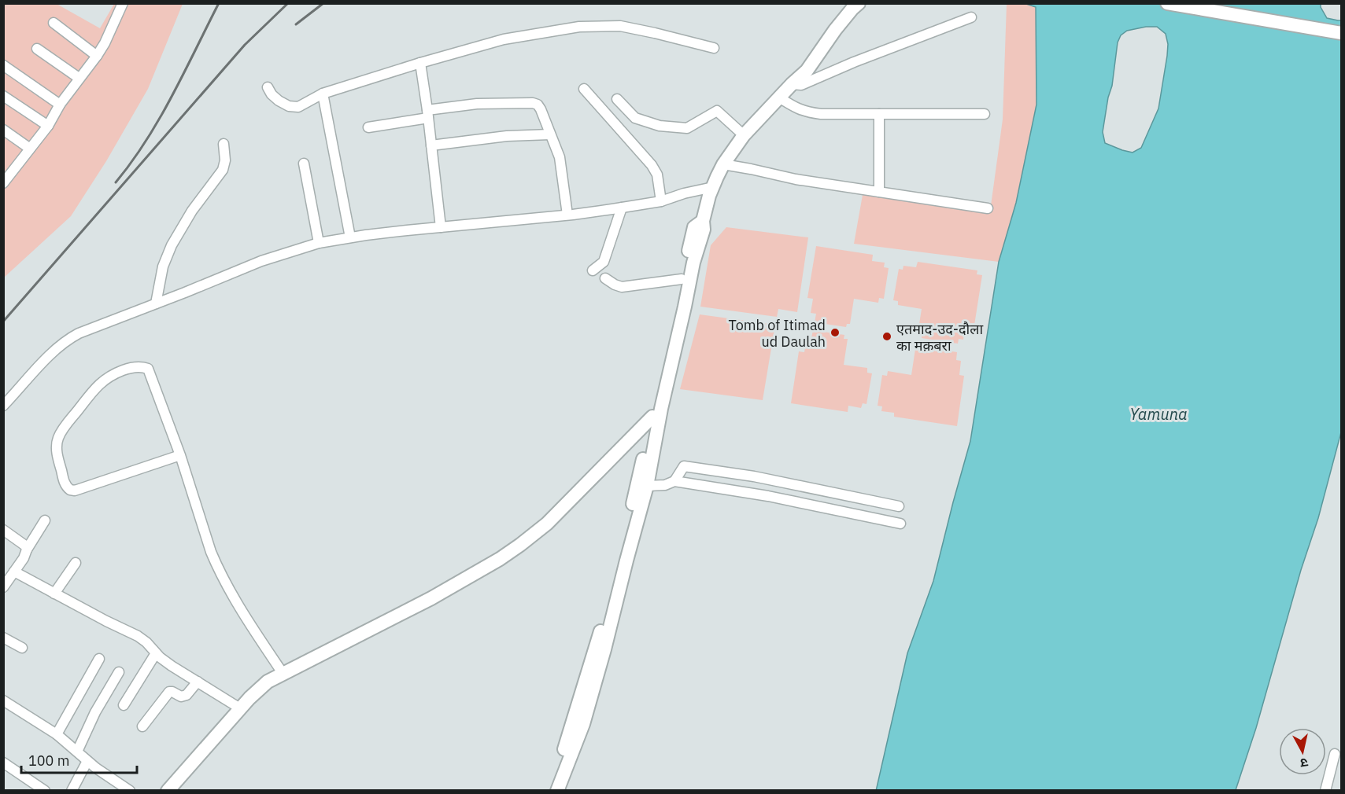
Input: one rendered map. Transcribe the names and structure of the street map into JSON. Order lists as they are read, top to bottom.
{
  "water": ["Yamuna"],
  "places": ["Tomb of Itimad ud Daulah", "एतमाद-उद-दौला का मक़बरा"],
  "scale_bar": "100 m",
  "north": "bottom"
}
